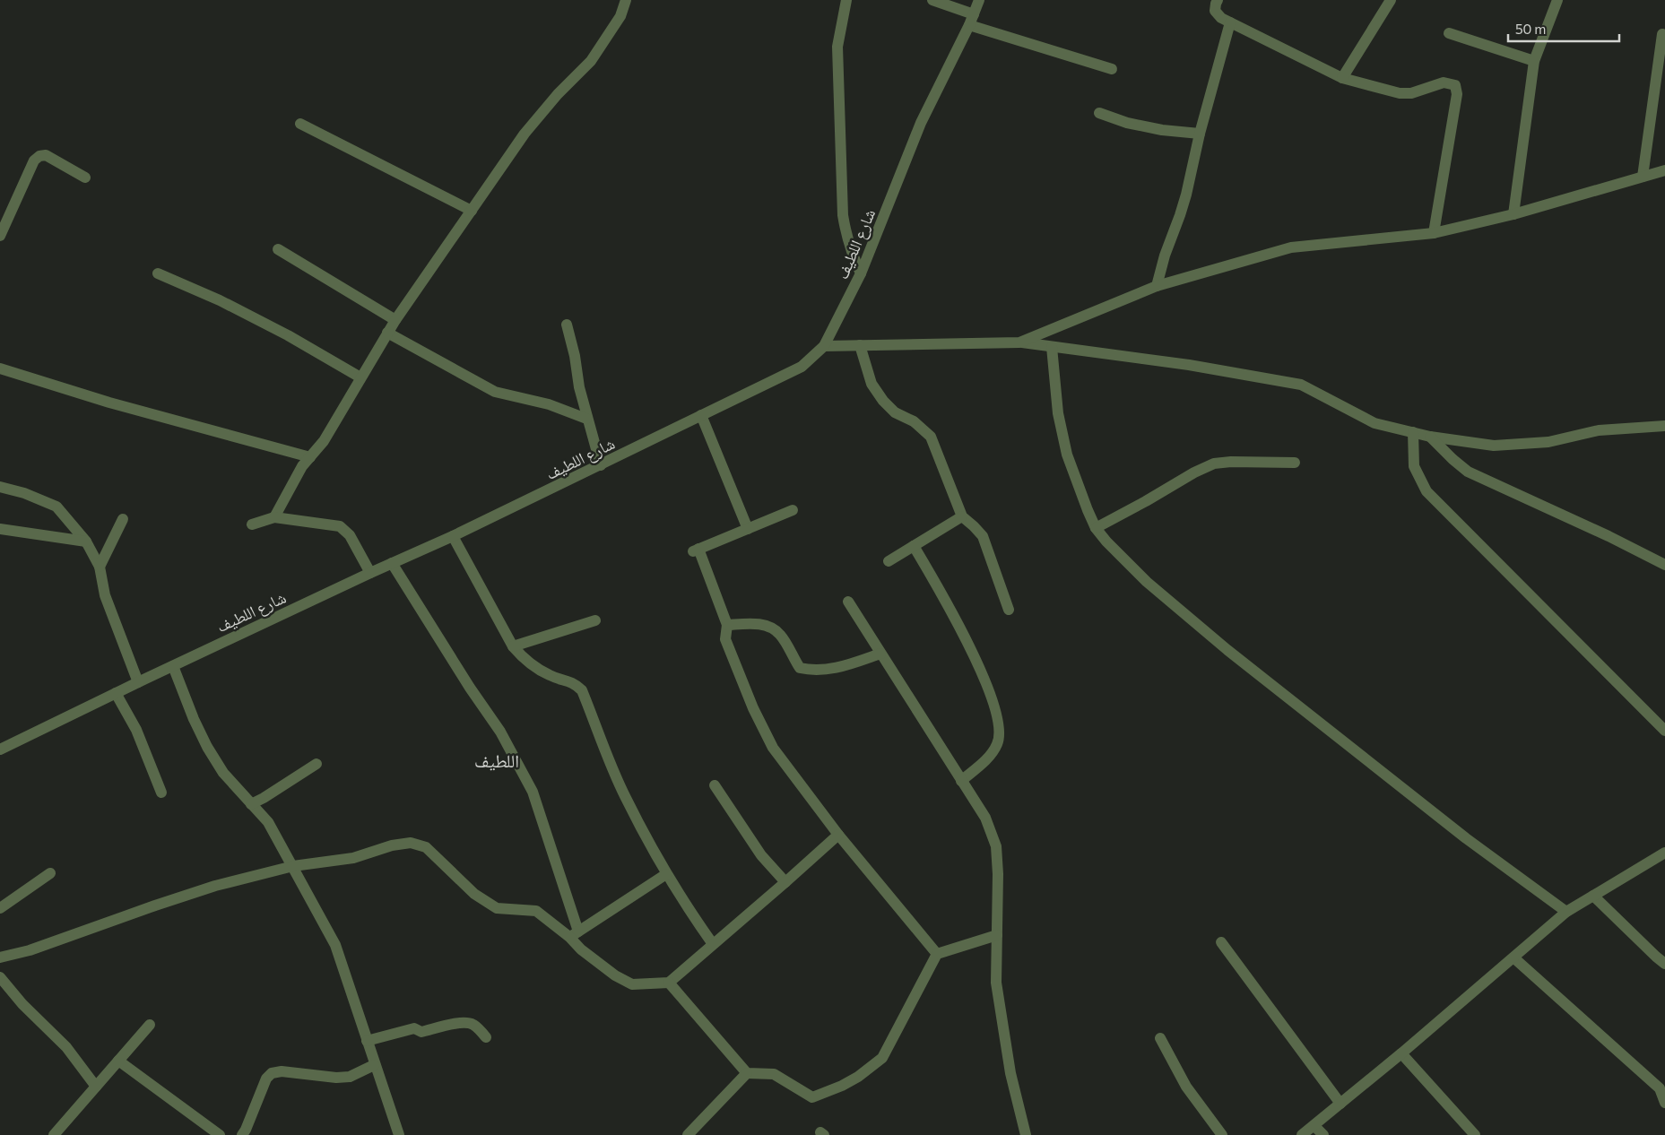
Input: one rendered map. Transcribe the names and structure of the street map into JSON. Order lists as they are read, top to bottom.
{
  "streets": {
    "street": ["شارع اللطيف"]
  },
  "districts": ["اللطيف"],
  "scale_bar": "50 m"
}
